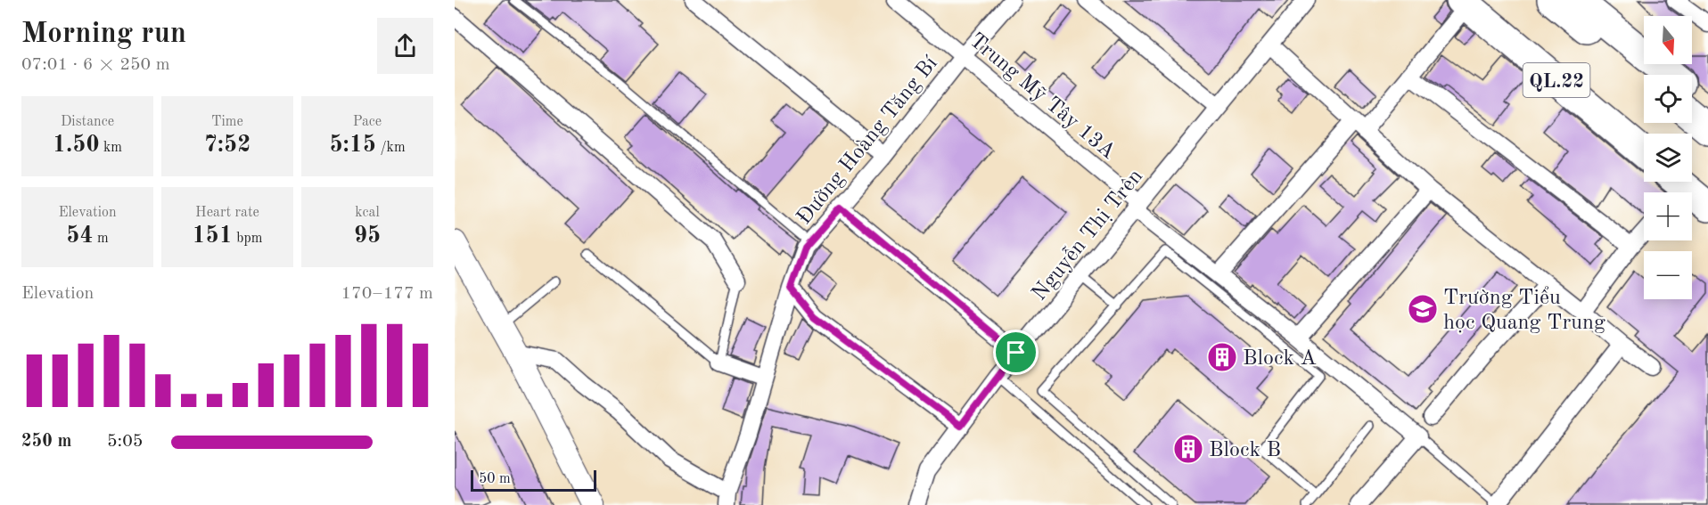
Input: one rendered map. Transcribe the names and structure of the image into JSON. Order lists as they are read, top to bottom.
{
  "streets": {
    "highway": ["QL.22"],
    "street": ["Trung Mỹ Tây 13A", "Đường Hoàng Tăng Bí", "Nguyễn Thị Trên"]
  },
  "crossings": [
    ["Trung Mỹ Tây 13A", "Đường Hoàng Tăng Bí"],
    ["Trung Mỹ Tây 13A", "Nguyễn Thị Trên"]
  ],
  "places": {
    "school or university": ["Trường Tiểu học Quang Trung"],
    "building": ["Block A", "Block B"]
  },
  "scale_bar": "50 m",
  "north": "bottom",
  "page": {
    "heading": ["Morning run", "07:01 · 6 × 250 m"],
    "map_buttons": ["+", "−"],
    "stats": [
      ["Distance", "1.50 km"],
      ["Time", "7:52"],
      ["Pace", "5:15 /km"],
      ["Elevation", "54 m"],
      ["Heart rate", "151 bpm"],
      ["kcal", "95"]
    ],
    "chart": ["Elevation", "170–177 m"],
    "list": [
      {
        "name": "250 m",
        "note": "5:05"
      }
    ],
    "scale": "50 m"
  }
}
